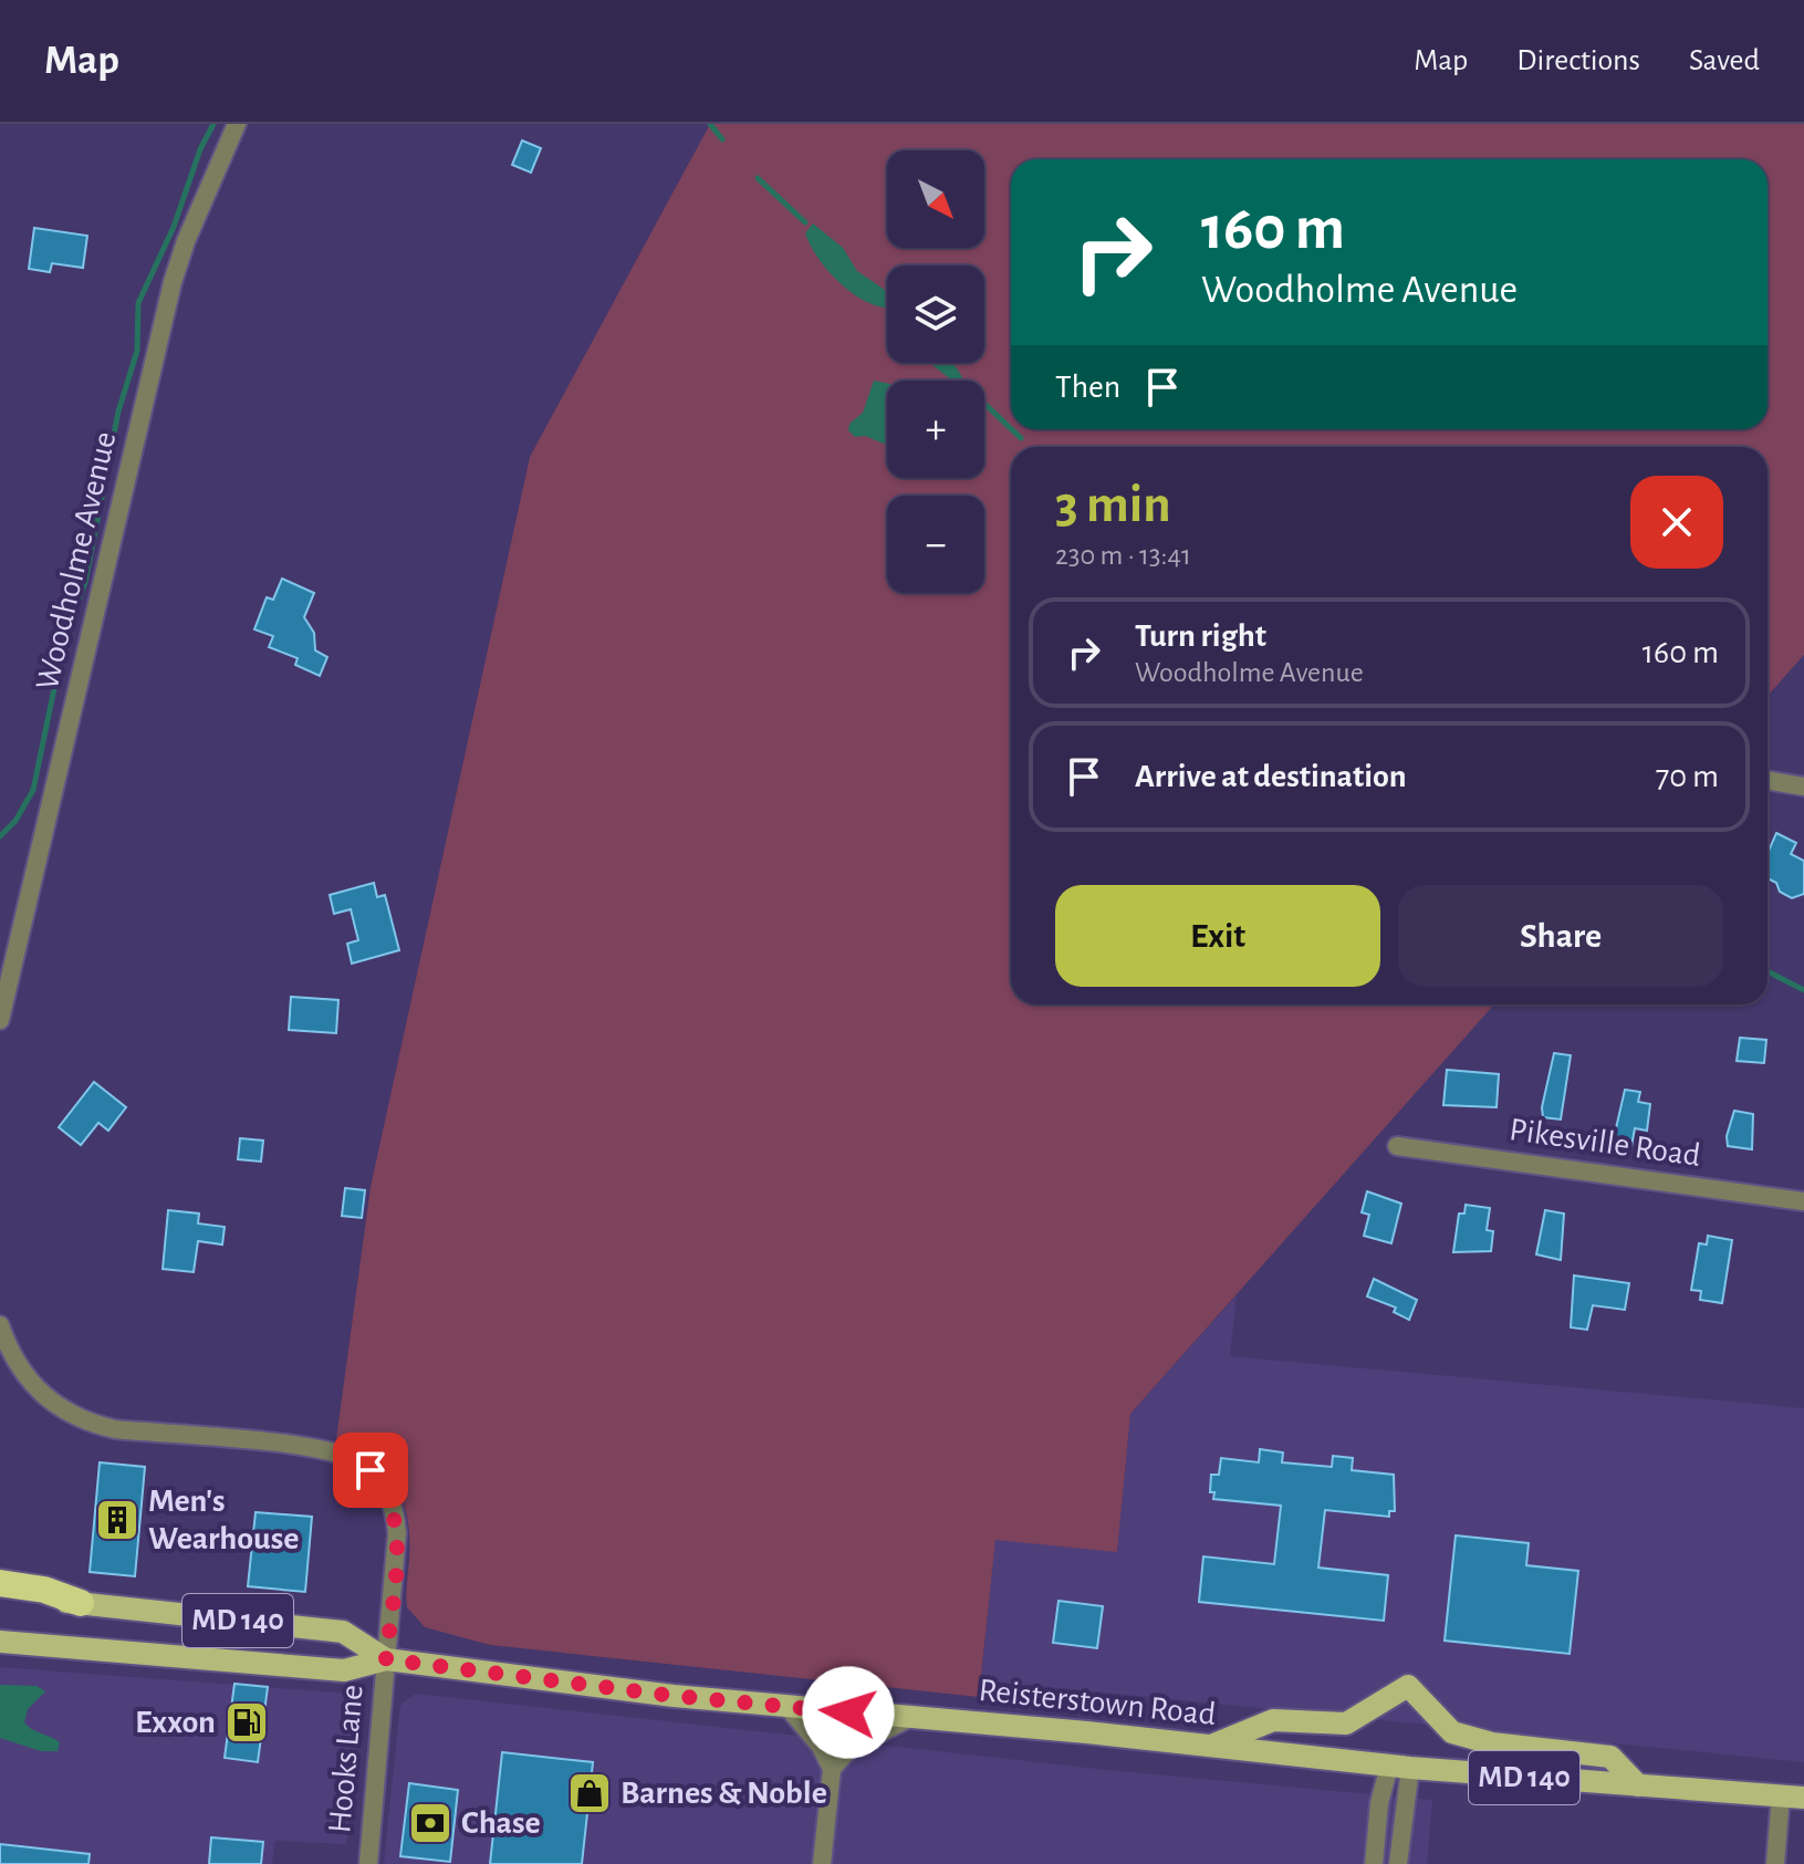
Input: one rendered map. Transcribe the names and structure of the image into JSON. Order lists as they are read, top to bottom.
{
  "streets": {
    "main road": ["MD 140", "Reisterstown Road"],
    "street": ["Woodholme Avenue", "Pikesville Road", "Hooks Lane"]
  },
  "crossings": [
    ["Reisterstown Road", "Hooks Lane"]
  ],
  "places": {
    "building": ["Men's Wearhouse"],
    "fuel station": ["Exxon"],
    "shop": ["Barnes & Noble"],
    "bank": ["Chase"]
  },
  "north": "bottom right",
  "page": {
    "header": "Map",
    "nav": ["Map", "Directions", "Saved"],
    "map_buttons": ["+", "−"],
    "turn": ["160 m", "Woodholme Avenue"],
    "then": "Then",
    "heading": ["3 min", "230 m · 13:41"],
    "list": [
      {
        "name": "Turn right",
        "note": "Woodholme Avenue",
        "value": "160 m"
      },
      {
        "name": "Arrive at destination",
        "value": "70 m"
      }
    ],
    "buttons": ["Exit", "Share"]
  }
}
